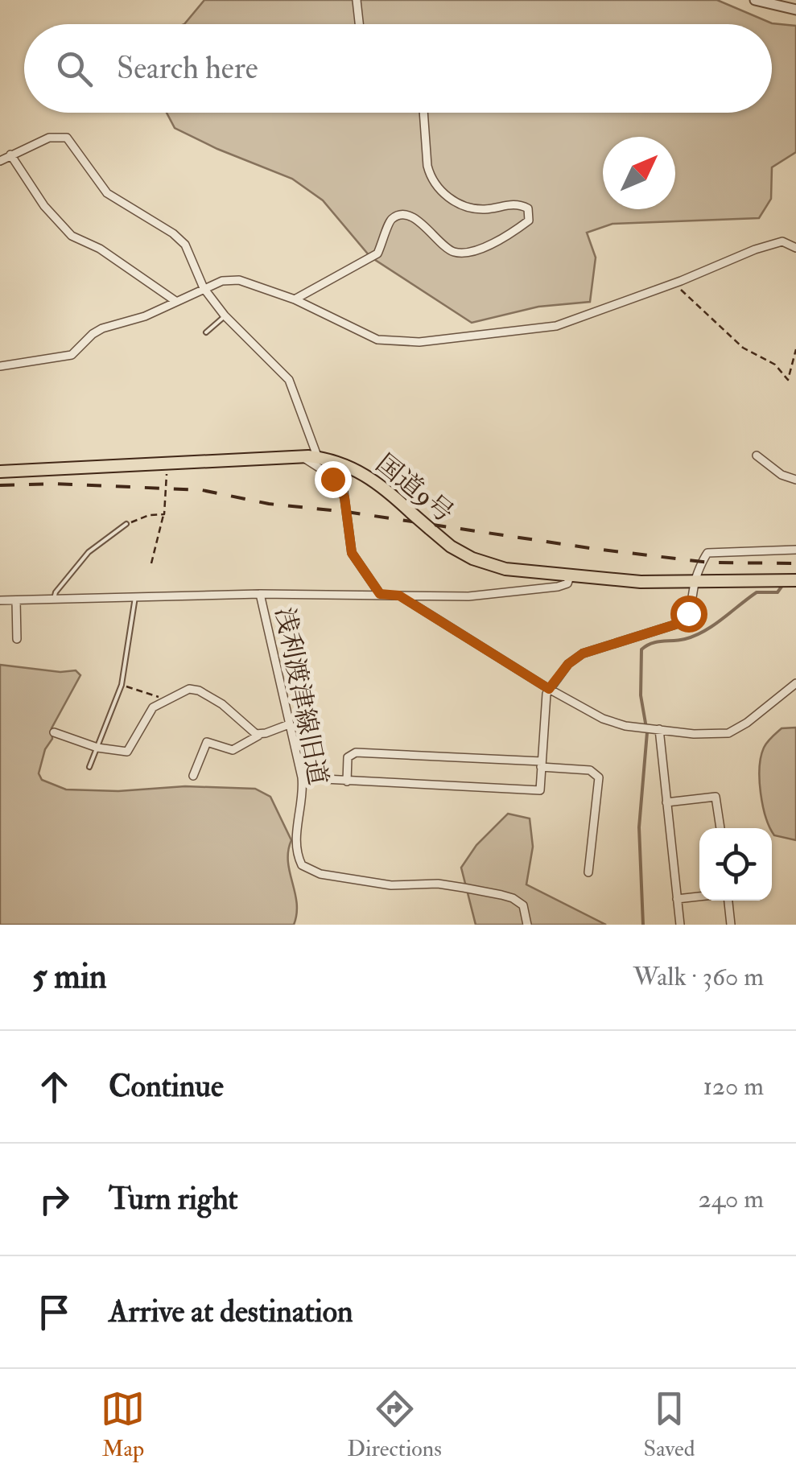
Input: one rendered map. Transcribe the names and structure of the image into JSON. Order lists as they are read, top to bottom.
{
  "streets": {
    "highway": ["国道9号"],
    "street": ["浅利渡津線旧道"]
  },
  "north": "top right",
  "page": {
    "search": "Search here",
    "heading": ["5 min", "Walk · 360 m"],
    "list": [
      ["Continue", "120 m"],
      ["Turn right", "240 m"],
      "Arrive at destination"
    ],
    "nav": ["Map", "Directions", "Saved"]
  }
}
